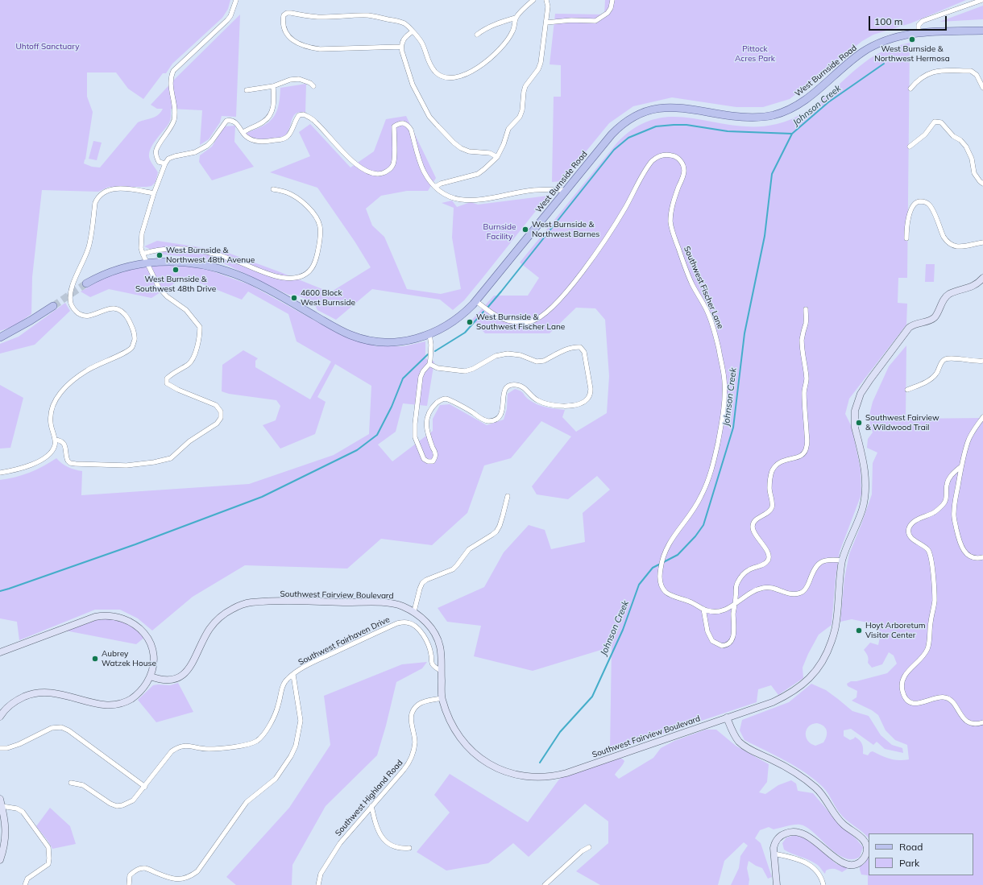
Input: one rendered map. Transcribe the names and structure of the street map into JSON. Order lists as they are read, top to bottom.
{
  "streets": {
    "main road": ["West Burnside Road"],
    "street": [
      "Southwest Fischer Lane",
      "Southwest Fairview Boulevard",
      "Southwest Fairhaven Drive",
      "Southwest Highland Road"
    ]
  },
  "crossings": [
    ["West Burnside Road", "Southwest Fischer Lane"],
    ["Southwest Fischer Lane", "Southwest Fairview Boulevard"],
    ["Southwest Fairview Boulevard", "Southwest Fairhaven Drive"],
    ["Southwest Fairview Boulevard", "Southwest Highland Road"]
  ],
  "water": ["Johnson Creek"],
  "parks": ["Uhtoff Sanctuary", "Pittock Acres Park", "Burnside Facility"],
  "places": [
    "West Burnside & Northwest Hermosa",
    "West Burnside & Northwest Barnes",
    "West Burnside & Northwest 48th Avenue",
    "West Burnside & Southwest 48th Drive",
    "4600 Block West Burnside",
    "West Burnside & Southwest Fischer Lane",
    "Southwest Fairview & Wildwood Trail",
    "Hoyt Arboretum Visitor Center",
    "Aubrey Watzek House"
  ],
  "legend": ["Road", "Park"],
  "scale_bar": "100 m"
}
